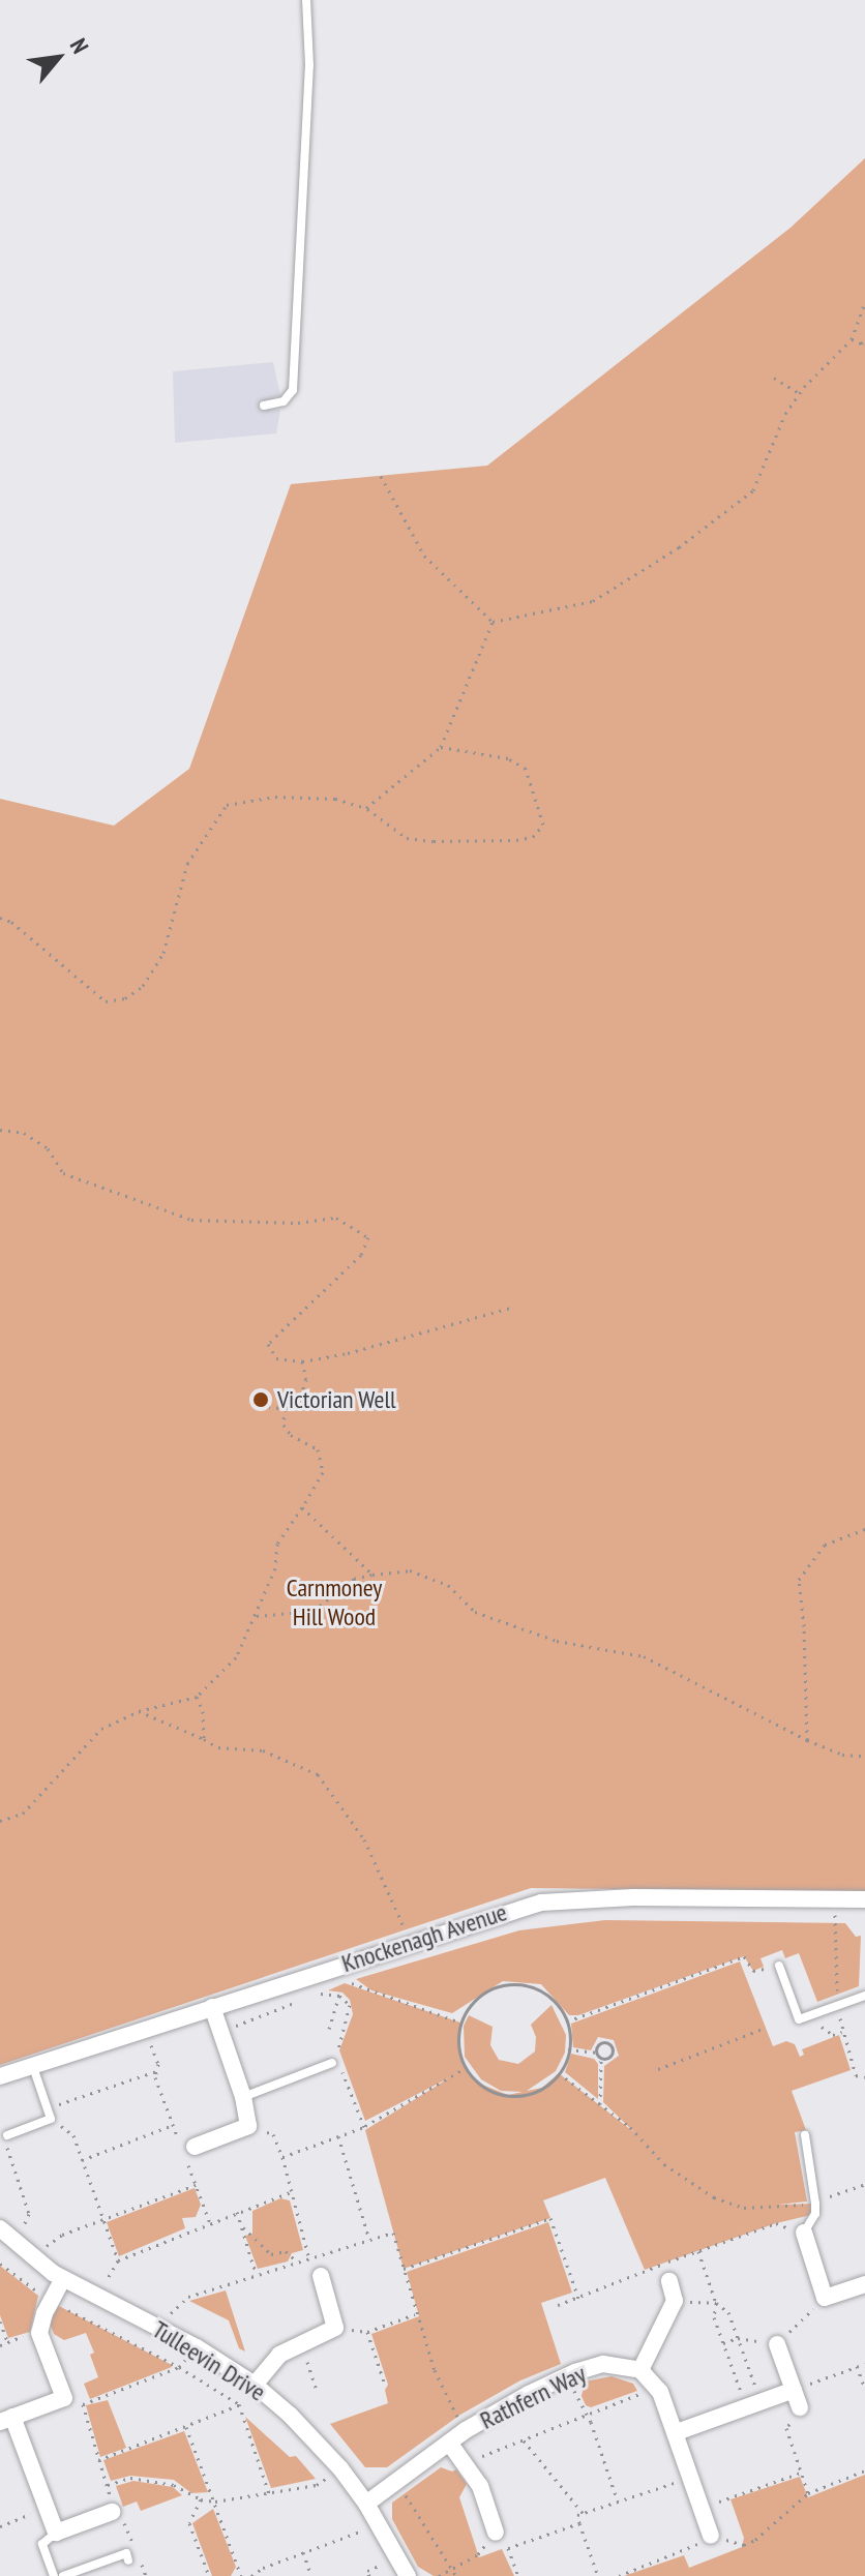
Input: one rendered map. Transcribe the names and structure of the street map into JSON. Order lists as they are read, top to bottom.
{
  "streets": {
    "street": ["Knockenagh Avenue", "Tulleevin Drive", "Rathfern Way"]
  },
  "crossings": [
    ["Tulleevin Drive", "Rathfern Way"]
  ],
  "parks": ["Carnmoney Hill Wood"],
  "places": ["Victorian Well"],
  "north": "top right"
}
